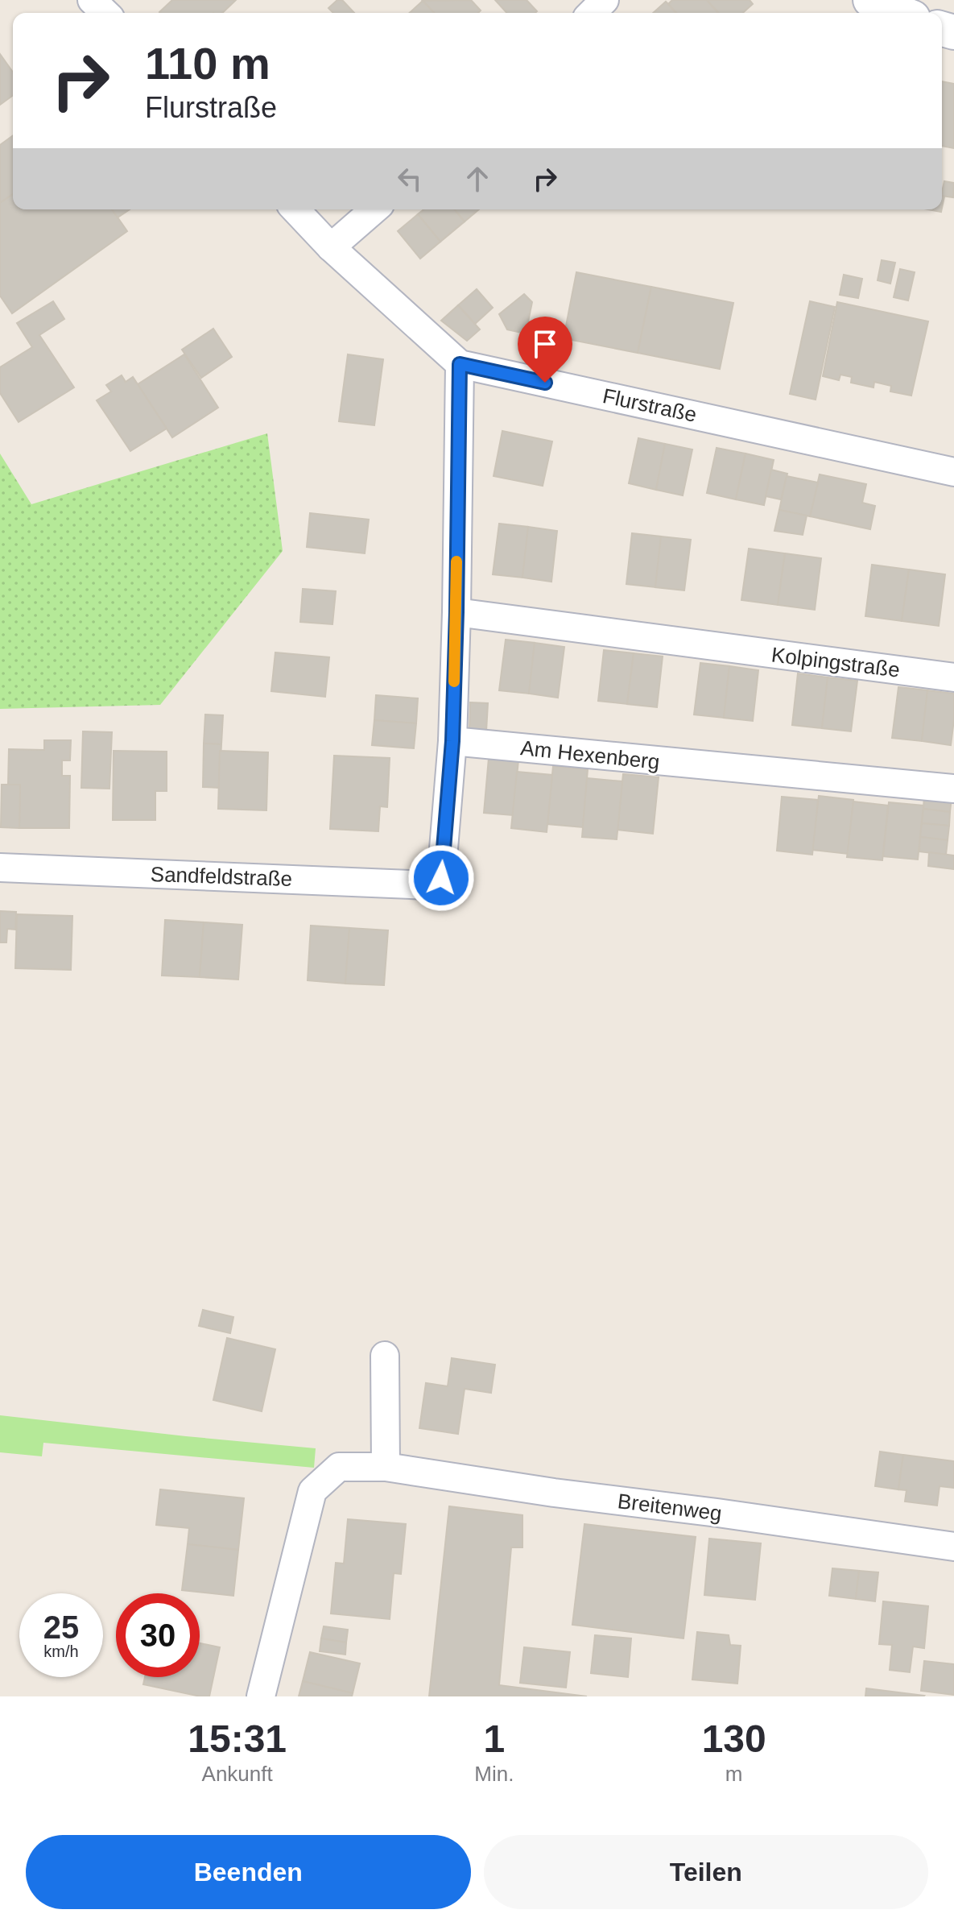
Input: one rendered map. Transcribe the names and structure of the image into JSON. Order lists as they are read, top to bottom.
{
  "streets": {
    "street": [
      "Flurstraße",
      "Kolpingstraße",
      "Am Hexenberg",
      "Sandfeldstraße",
      "Breitenweg"
    ]
  },
  "crossings": [
    ["Am Hexenberg", "Sandfeldstraße"]
  ],
  "page": {
    "turn": ["110 m", "Flurstraße"],
    "speed": "25 km/h",
    "limit": "30",
    "eta": [
      "15:31",
      "Ankunft",
      "1",
      "Min.",
      "130",
      "m"
    ],
    "buttons": ["Beenden", "Teilen"]
  }
}
